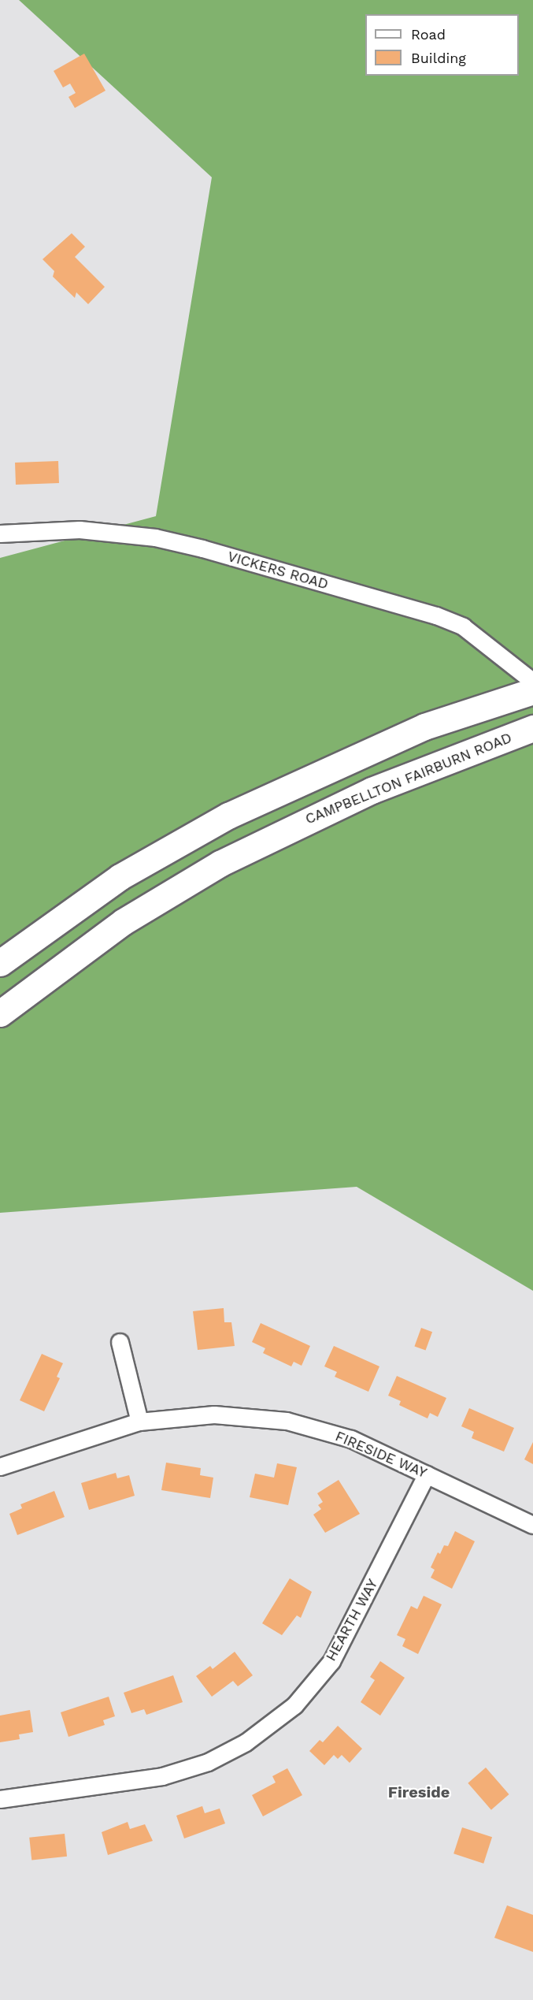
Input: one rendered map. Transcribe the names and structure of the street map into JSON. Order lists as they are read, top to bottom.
{
  "streets": {
    "main road": ["CAMPBELLTON FAIRBURN ROAD"],
    "street": ["VICKERS ROAD", "FIRESIDE WAY", "HEARTH WAY"]
  },
  "crossings": [
    ["FIRESIDE WAY", "HEARTH WAY"]
  ],
  "districts": ["Fireside"],
  "legend": ["Road", "Building"]
}
